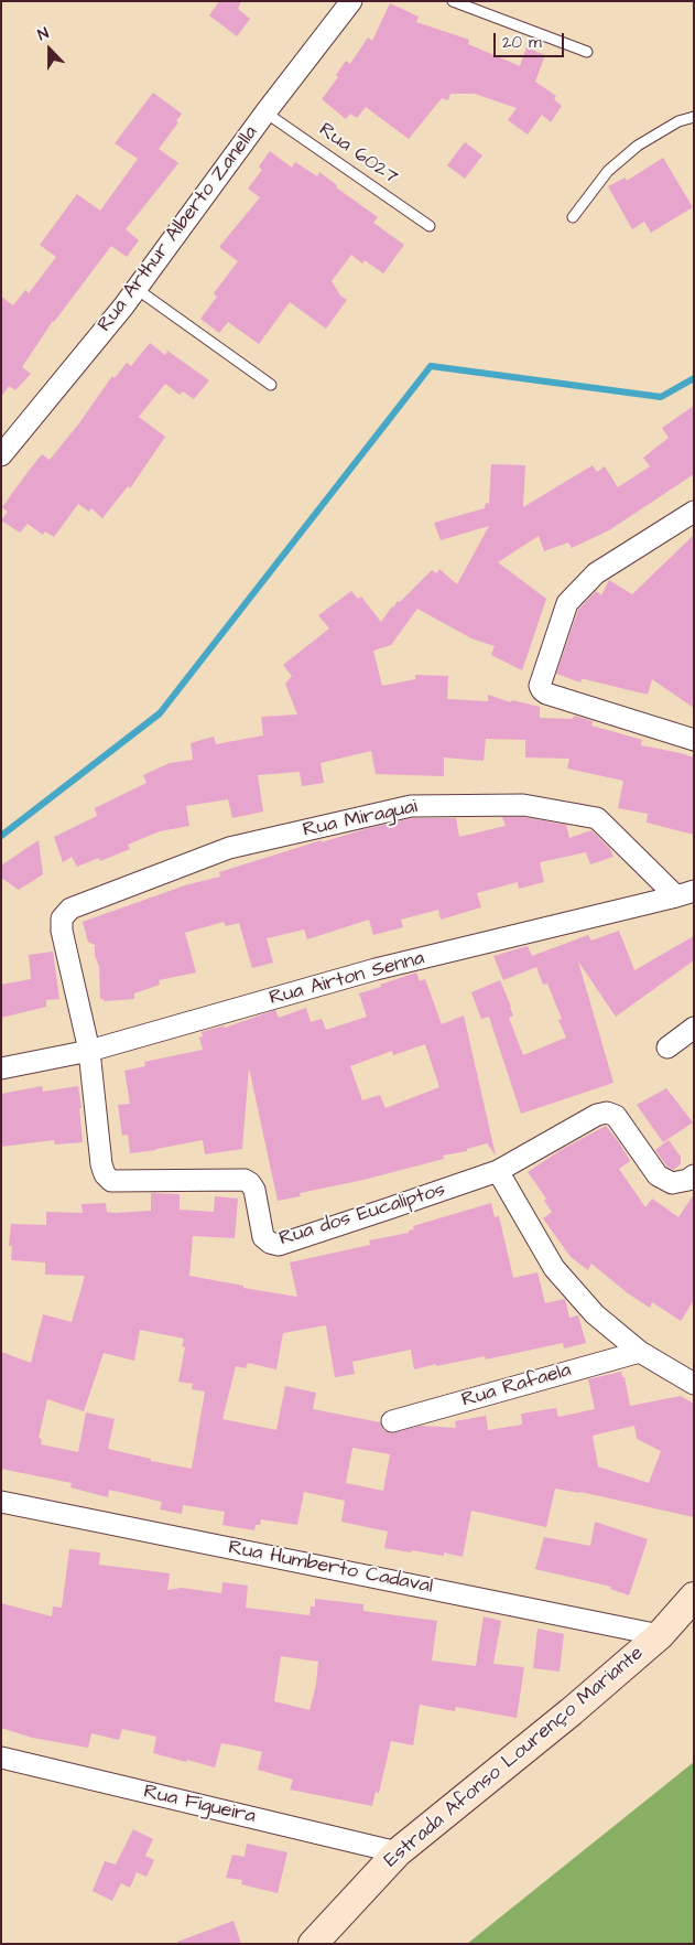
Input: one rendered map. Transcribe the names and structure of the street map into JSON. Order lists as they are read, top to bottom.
{
  "streets": {
    "main road": ["Estrada Afonso Lourenço Mariante"],
    "street": [
      "Rua Arthur Alberto Zanella",
      "Rua Miraguai",
      "Rua Airton Senna",
      "Rua dos Eucaliptos",
      "Rua Rafaela",
      "Rua Humberto Cadaval",
      "Rua Figueira"
    ],
    "lane": ["Rua 6027"]
  },
  "crossings": [
    ["Rua 6027", "Rua Arthur Alberto Zanella"],
    ["Rua Miraguai", "Rua Airton Senna"],
    ["Rua Miraguai", "Rua dos Eucaliptos"],
    ["Rua Airton Senna", "Rua dos Eucaliptos"],
    ["Rua Humberto Cadaval", "Estrada Afonso Lourenço Mariante"],
    ["Estrada Afonso Lourenço Mariante", "Rua Figueira"]
  ],
  "scale_bar": "20 m",
  "north": "top"
}
